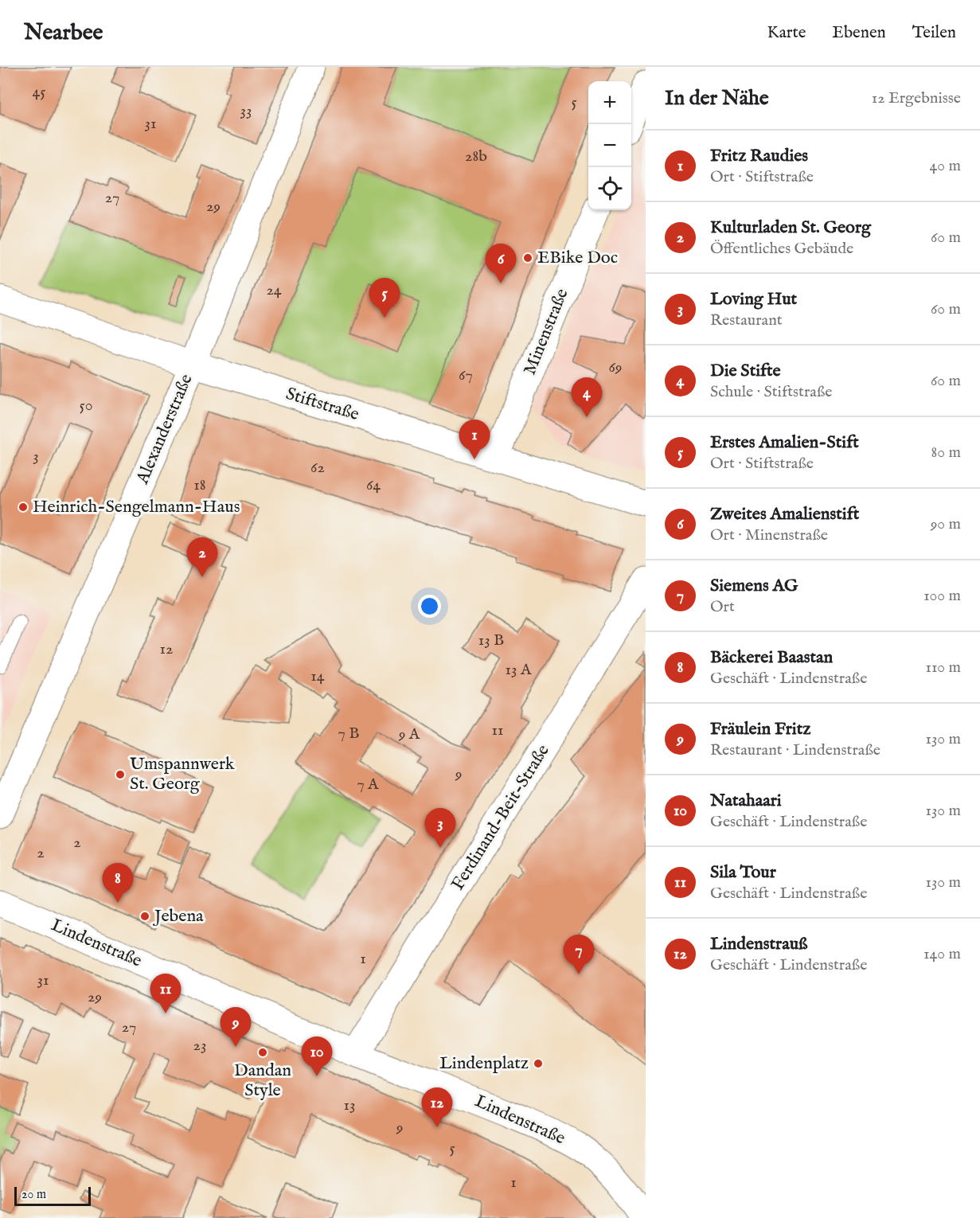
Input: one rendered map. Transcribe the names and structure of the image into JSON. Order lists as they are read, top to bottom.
{
  "streets": {
    "street": [
      "Minenstraße",
      "Stiftstraße",
      "Alexanderstraße",
      "Ferdinand-Beit-Straße",
      "Lindenstraße"
    ]
  },
  "crossings": [
    ["Minenstraße", "Stiftstraße"],
    ["Stiftstraße", "Alexanderstraße"],
    ["Ferdinand-Beit-Straße", "Lindenstraße"]
  ],
  "places": [
    "EBike Doc",
    "Heinrich-Sengelmann-Haus",
    "Umspannwerk St. Georg",
    "Jebena",
    "Dandan Style",
    "Lindenplatz"
  ],
  "house_numbers": [
    "45",
    "5",
    "33",
    "31",
    "28b",
    "27",
    "29",
    "24",
    "69",
    "67",
    "50",
    "3",
    "62",
    "18",
    "64",
    "13 B",
    "12",
    "13 A",
    "14",
    "11",
    "7 B",
    "9 A",
    "9",
    "7 A",
    "2",
    "2",
    "1",
    "31",
    "29",
    "27",
    "23",
    "13",
    "9",
    "5",
    "1"
  ],
  "scale_bar": "20 m",
  "page": {
    "header": "Nearbee",
    "nav": ["Karte", "Ebenen", "Teilen"],
    "heading": ["In der Nähe", "12 Ergebnisse"],
    "map_buttons": ["+", "−"],
    "list": [
      {
        "mark": "1",
        "name": "Fritz Raudies",
        "note": "Ort · Stiftstraße",
        "value": "40 m"
      },
      {
        "mark": "2",
        "name": "Kulturladen St. Georg",
        "note": "Öffentliches Gebäude",
        "value": "60 m"
      },
      {
        "mark": "3",
        "name": "Loving Hut",
        "note": "Restaurant",
        "value": "60 m"
      },
      {
        "mark": "4",
        "name": "Die Stifte",
        "note": "Schule · Stiftstraße",
        "value": "60 m"
      },
      {
        "mark": "5",
        "name": "Erstes Amalien-Stift",
        "note": "Ort · Stiftstraße",
        "value": "80 m"
      },
      {
        "mark": "6",
        "name": "Zweites Amalienstift",
        "note": "Ort · Minenstraße",
        "value": "90 m"
      },
      {
        "mark": "7",
        "name": "Siemens AG",
        "note": "Ort",
        "value": "100 m"
      },
      {
        "mark": "8",
        "name": "Bäckerei Baastan",
        "note": "Geschäft · Lindenstraße",
        "value": "110 m"
      },
      {
        "mark": "9",
        "name": "Fräulein Fritz",
        "note": "Restaurant · Lindenstraße",
        "value": "130 m"
      },
      {
        "mark": "10",
        "name": "Natahaari",
        "note": "Geschäft · Lindenstraße",
        "value": "130 m"
      },
      {
        "mark": "11",
        "name": "Sila Tour",
        "note": "Geschäft · Lindenstraße",
        "value": "130 m"
      },
      {
        "mark": "12",
        "name": "Lindenstrauß",
        "note": "Geschäft · Lindenstraße",
        "value": "140 m"
      }
    ],
    "pins": [
      "6",
      "5",
      "4",
      "1",
      "2",
      "3",
      "8",
      "7",
      "11",
      "9",
      "10",
      "12"
    ],
    "scale": "20 m"
  }
}
